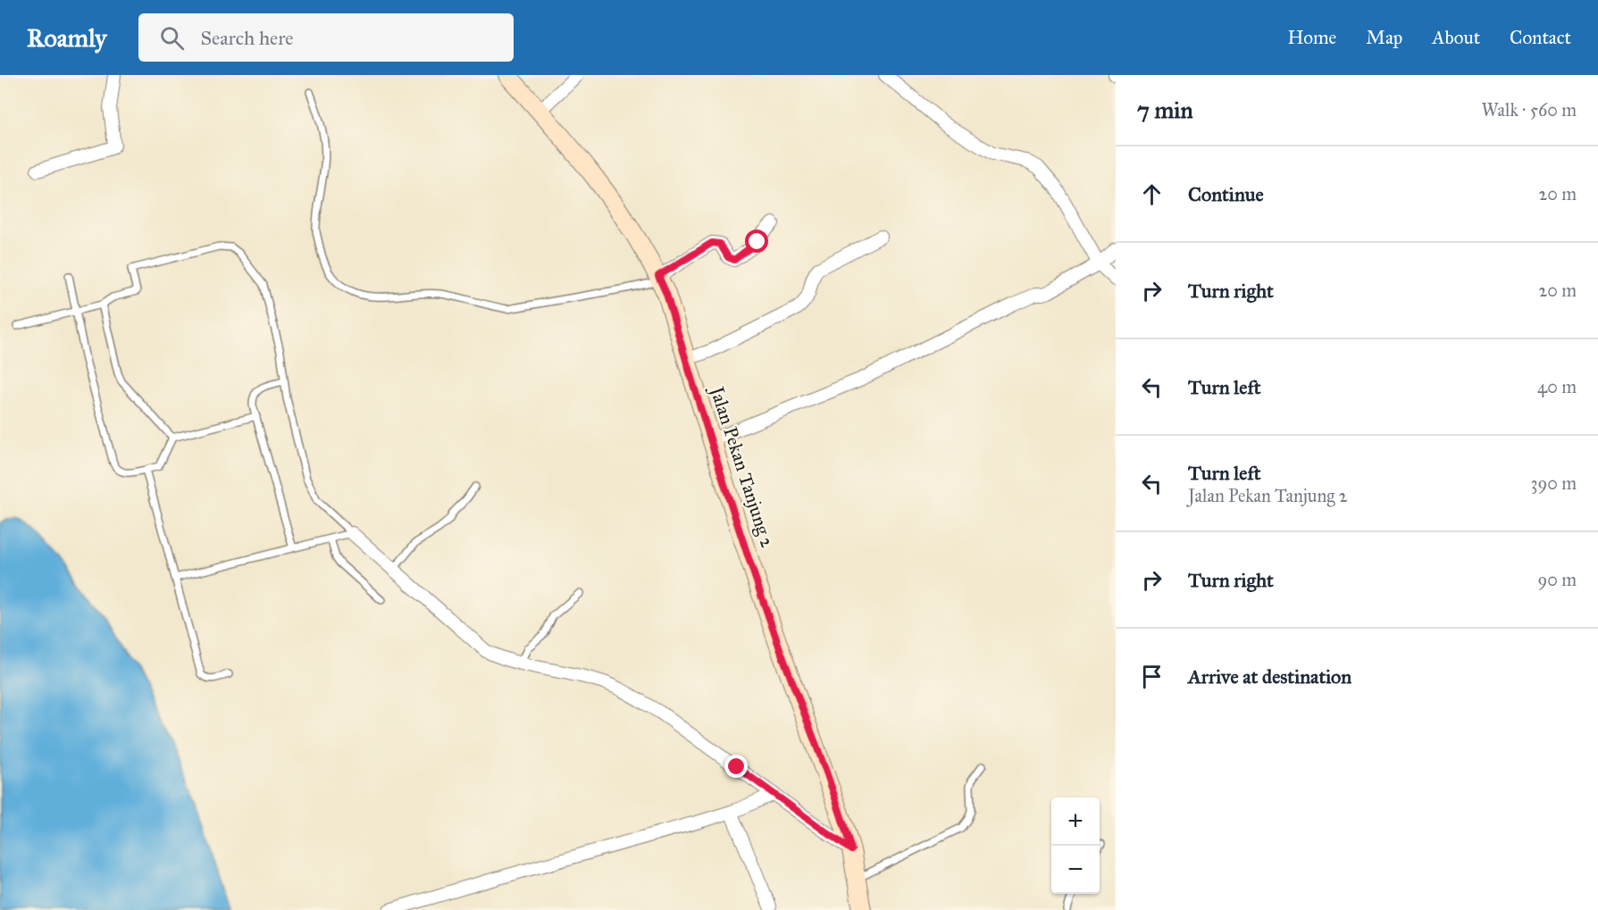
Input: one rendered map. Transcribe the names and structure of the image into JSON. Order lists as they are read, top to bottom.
{
  "streets": {
    "street": ["Jalan Pekan Tanjung 2"]
  },
  "page": {
    "header": "Roamly",
    "search": "Search here",
    "nav": [
      "Home",
      "Map",
      "About",
      "Contact"
    ],
    "heading": ["7 min", "Walk · 560 m"],
    "list": [
      ["Continue", "20 m"],
      ["Turn right", "20 m"],
      ["Turn left", "40 m"],
      ["Turn left", "Jalan Pekan Tanjung 2", "390 m"],
      ["Turn right", "90 m"],
      "Arrive at destination"
    ],
    "map_buttons": ["+", "−"]
  }
}
